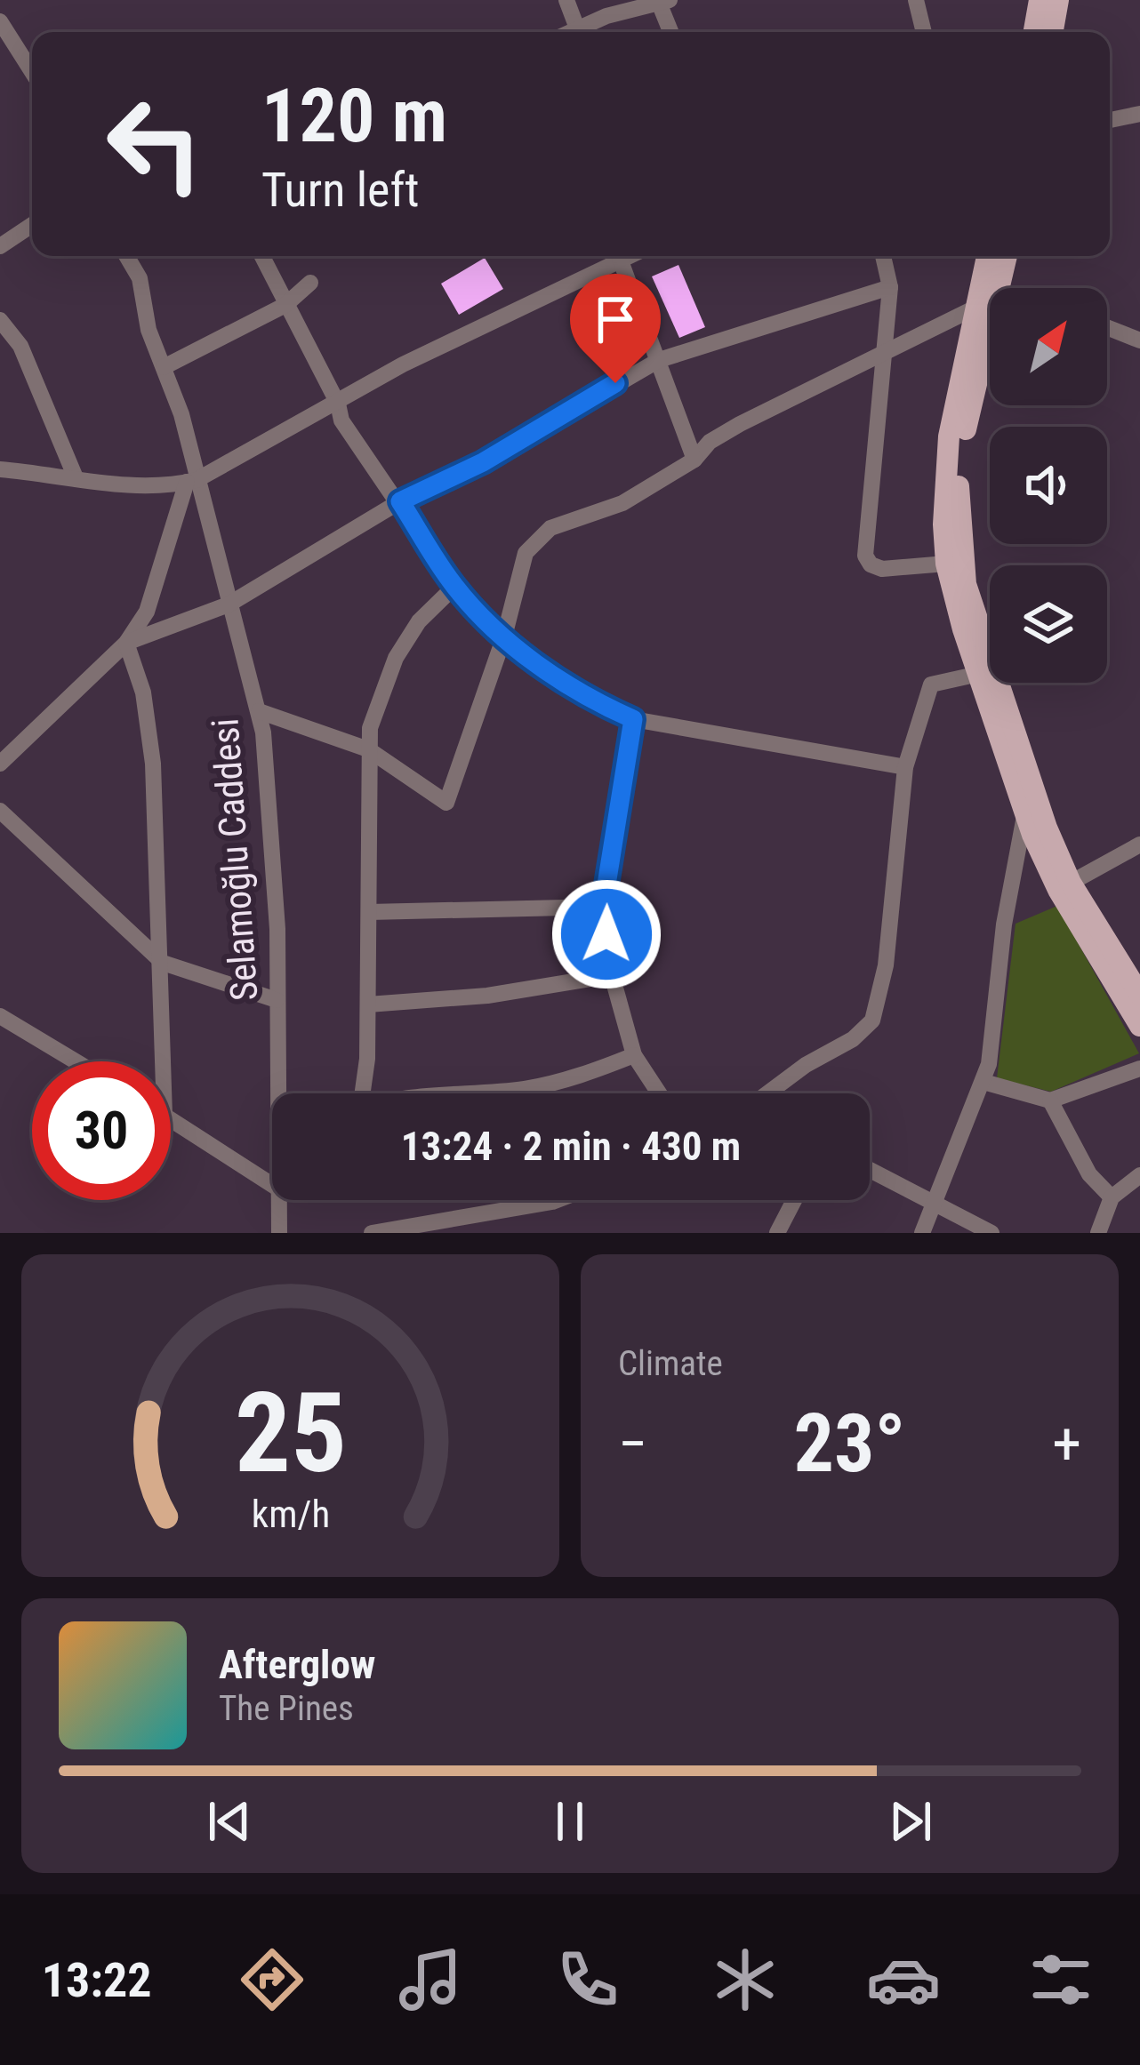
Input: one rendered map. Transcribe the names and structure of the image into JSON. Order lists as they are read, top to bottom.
{
  "streets": {
    "street": ["Selamoğlu Caddesi"]
  },
  "north": "top right",
  "page": {
    "turn": ["120 m", "Turn left"],
    "limit": "30",
    "trip": "13:24 · 2 min · 430 m",
    "tile": "Climate",
    "heat": ["−", "23°", "+"],
    "song": ["Afterglow", "The Pines"],
    "tabs": "13:22",
    "gauge": ["25", "km/h"]
  }
}
